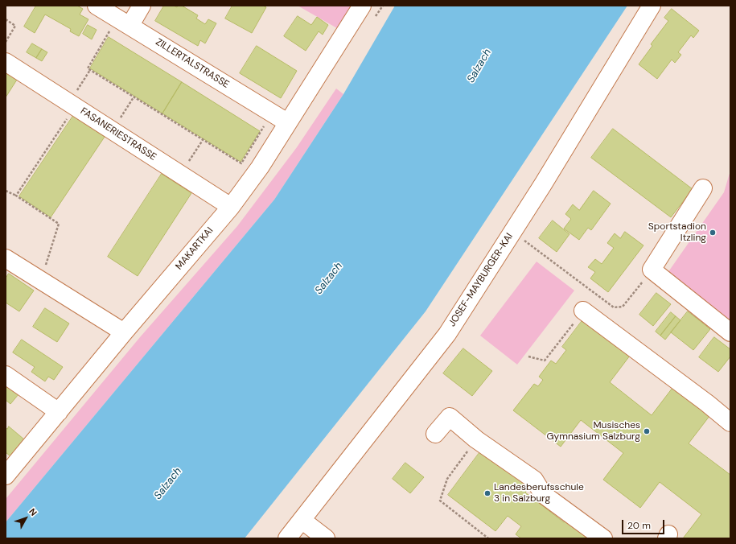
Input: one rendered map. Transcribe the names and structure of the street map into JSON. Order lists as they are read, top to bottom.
{
  "streets": {
    "street": [
      "ZILLERTALSTRASSE",
      "FASANERIESTRASSE",
      "MAKARTKAI",
      "JOSEF-MAYBURGER-KAI"
    ]
  },
  "crossings": [
    ["ZILLERTALSTRASSE", "MAKARTKAI"],
    ["FASANERIESTRASSE", "MAKARTKAI"]
  ],
  "water": ["Salzach"],
  "places": ["Sportstadion Itzling", "Musisches Gymnasium Salzburg", "Landesberufsschule 3 in Salzburg"],
  "scale_bar": "20 m",
  "north": "top right"
}
